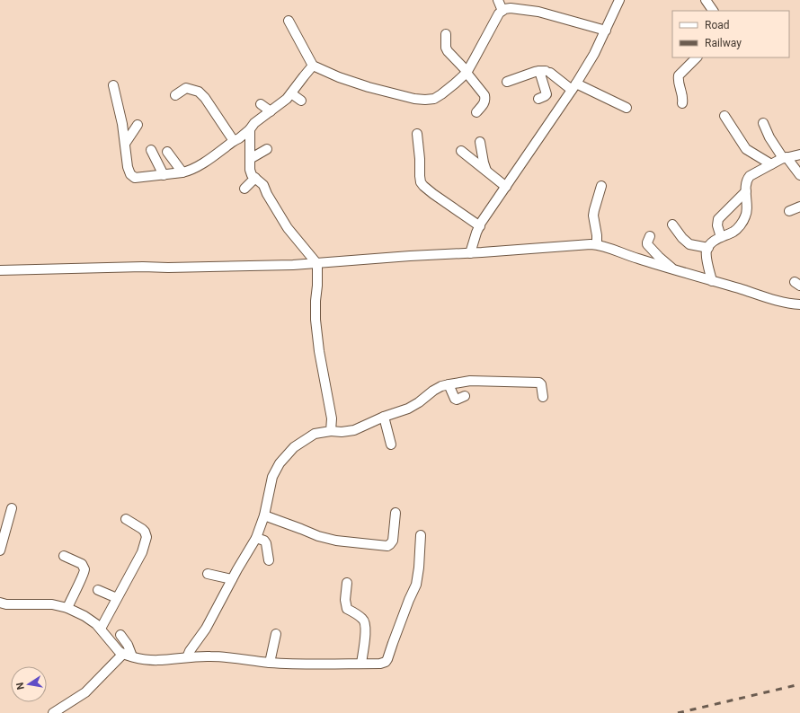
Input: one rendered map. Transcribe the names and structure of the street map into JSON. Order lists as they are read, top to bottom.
{
  "legend": ["Road", "Railway"],
  "north": "left"
}
